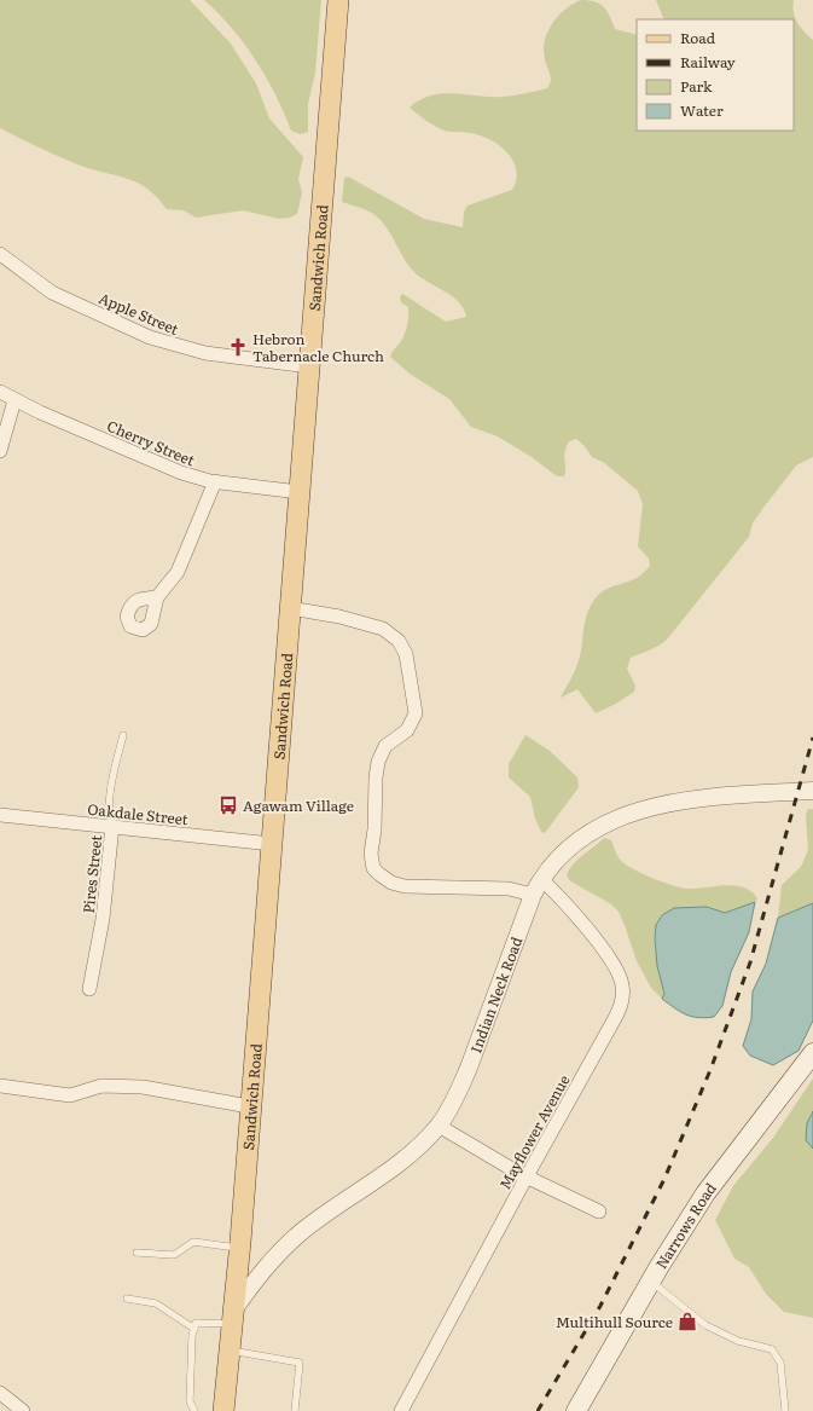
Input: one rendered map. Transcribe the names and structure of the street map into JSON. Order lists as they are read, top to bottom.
{
  "streets": {
    "main road": ["Sandwich Road", "Narrows Road"],
    "street": [
      "Apple Street",
      "Cherry Street",
      "Oakdale Street",
      "Pires Street",
      "Indian Neck Road",
      "Mayflower Avenue"
    ]
  },
  "crossings": [
    ["Sandwich Road", "Apple Street"],
    ["Sandwich Road", "Cherry Street"],
    ["Sandwich Road", "Oakdale Street"],
    ["Sandwich Road", "Indian Neck Road"],
    ["Oakdale Street", "Pires Street"],
    ["Indian Neck Road", "Mayflower Avenue"]
  ],
  "places": {
    "church": ["Hebron Tabernacle Church"],
    "bus stop": ["Agawam Village"],
    "shop": ["Multihull Source"]
  },
  "legend": [
    "Road",
    "Railway",
    "Park",
    "Water"
  ]
}
